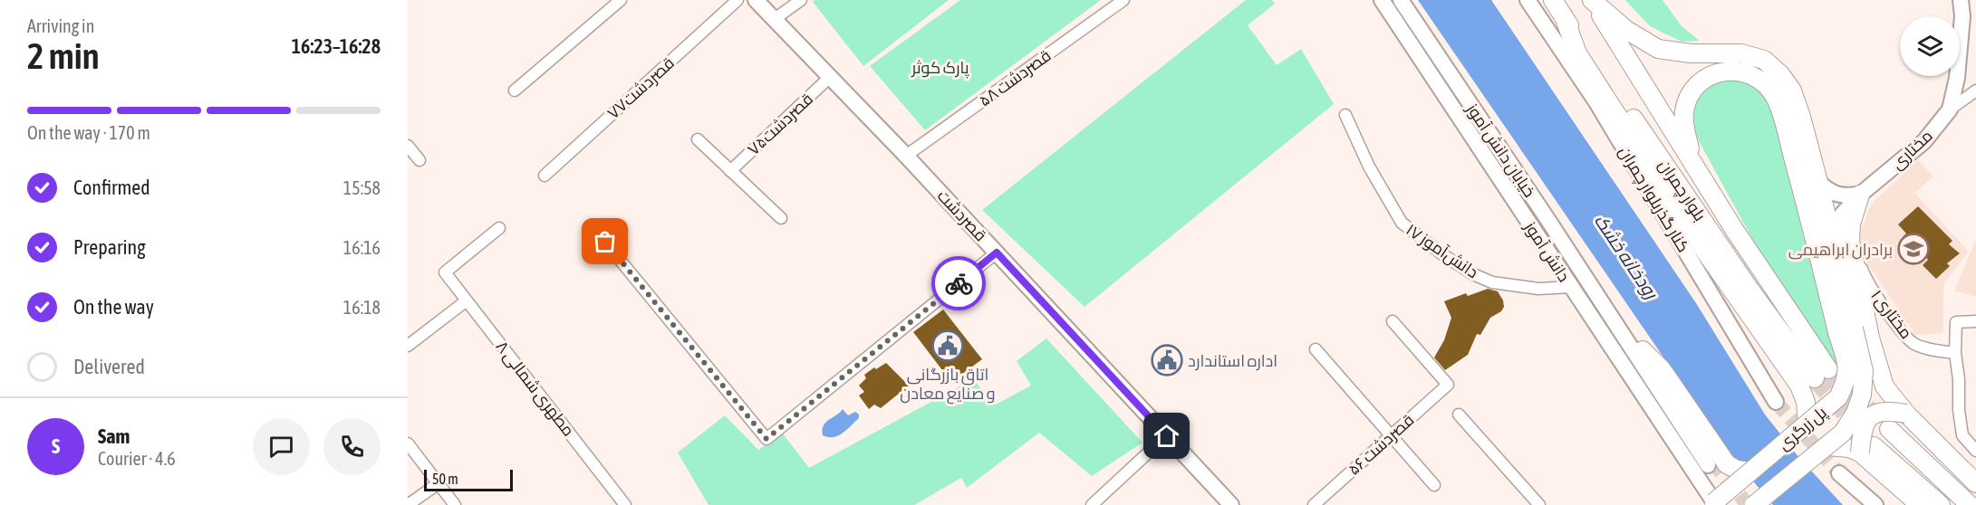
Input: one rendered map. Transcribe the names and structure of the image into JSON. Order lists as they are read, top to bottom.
{
  "streets": {
    "main road": [
      "مختاری",
      "خیابان دانش آموز",
      "بلوار چمران",
      "کنار گذربلوار چمران",
      "قصردشت",
      "دانش آموز",
      "پل زرگری"
    ],
    "street": [
      "قصردشت ۵۸",
      "قصردشت۷۷",
      "قصردشت۷۵",
      "دانش‌آموز ۱۷",
      "۱ مختاری",
      "۸ مطهری شمالی",
      "۵۶ قصردشت"
    ]
  },
  "crossings": [
    ["قصردشت ۵۸", "قصردشت"],
    ["قصردشت۷۵", "قصردشت"],
    ["دانش‌آموز ۱۷", "دانش آموز"],
    ["دانش آموز", "پل زرگری"]
  ],
  "water": ["رودخانه خشک"],
  "parks": ["پارک کوثر"],
  "places": {
    "school or university": ["برادران ابراهیمی"],
    "public building": ["اتاق بازرگانی و صنایع معادن", "اداره استاندارد"]
  },
  "scale_bar": "50 m",
  "page": {
    "heading": ["2 min", "Arriving in", "16:23–16:28"],
    "panel": ["Sam", "Courier · 4.6"],
    "bar": "On the way · 170 m",
    "list": [
      ["Confirmed", "15:58"],
      ["Preparing", "16:16"],
      ["On the way", "16:18"],
      "Delivered"
    ],
    "round": "S",
    "scale": "50 m"
  }
}
